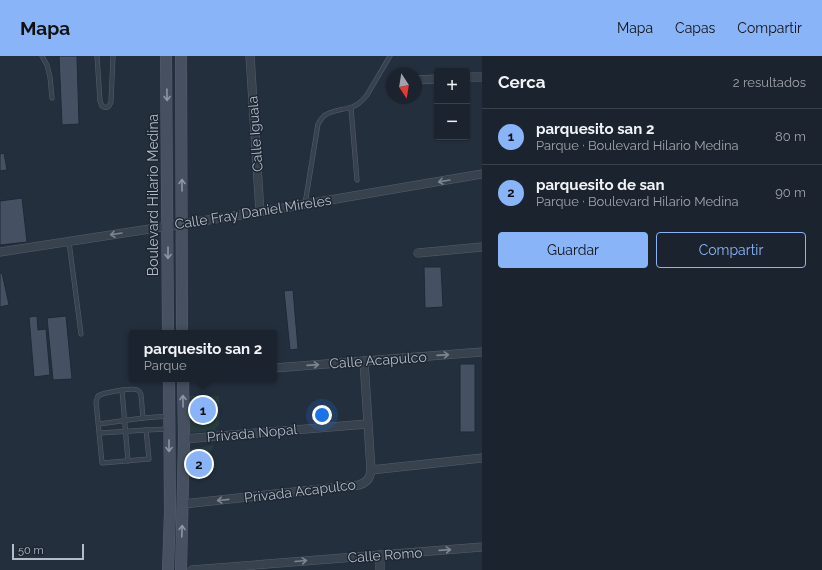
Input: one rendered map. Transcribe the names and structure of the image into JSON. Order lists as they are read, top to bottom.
{
  "streets": {
    "main road": ["Boulevard Hilario Medina"],
    "street": [
      "Calle Iguala",
      "Calle Fray Daniel Mireles",
      "Calle Acapulco",
      "Privada Nopal",
      "Privada Acapulco",
      "Calle Romo"
    ]
  },
  "crossings": [
    ["Calle Iguala", "Calle Fray Daniel Mireles"],
    ["Boulevard Hilario Medina", "Calle Fray Daniel Mireles"],
    ["Calle Acapulco", "Privada Acapulco"],
    ["Privada Nopal", "Privada Acapulco"]
  ],
  "one_way": [
    "Calle Fray Daniel Mireles",
    "Calle Acapulco",
    "Privada Acapulco",
    "Calle Romo"
  ],
  "scale_bar": "50 m",
  "north": "bottom",
  "page": {
    "header": "Mapa",
    "nav": ["Mapa", "Capas", "Compartir"],
    "heading": ["Cerca", "2 resultados"],
    "map_buttons": ["+", "−"],
    "list": [
      {
        "mark": "1",
        "name": "parquesito san 2",
        "note": "Parque · Boulevard Hilario Medina",
        "value": "80 m"
      },
      {
        "mark": "2",
        "name": "parquesito de san",
        "note": "Parque · Boulevard Hilario Medina",
        "value": "90 m"
      }
    ],
    "buttons": ["Guardar", "Compartir"],
    "popup": ["parquesito san 2", "Parque"],
    "pins": ["1", "2"],
    "scale": "50 m"
  }
}
